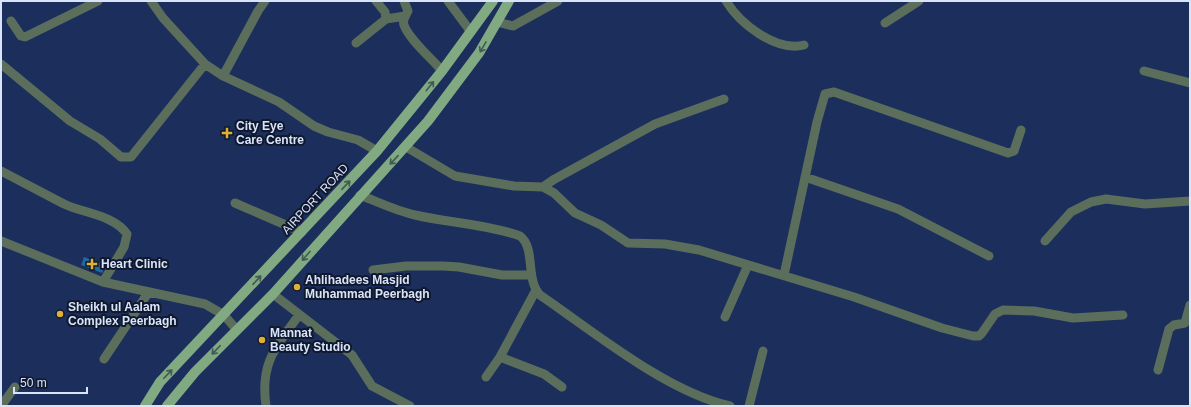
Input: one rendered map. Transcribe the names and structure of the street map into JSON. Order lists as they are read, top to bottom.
{
  "streets": {
    "main road": ["AIRPORT ROAD"]
  },
  "places": {
    "health": ["City Eye Care Centre", "Heart Clinic"],
    "other": ["Ahlihadees Masjid Muhammad Peerbagh", "Sheikh ul Aalam Complex Peerbagh", "Mannat Beauty Studio"]
  },
  "scale_bar": "50 m"
}
